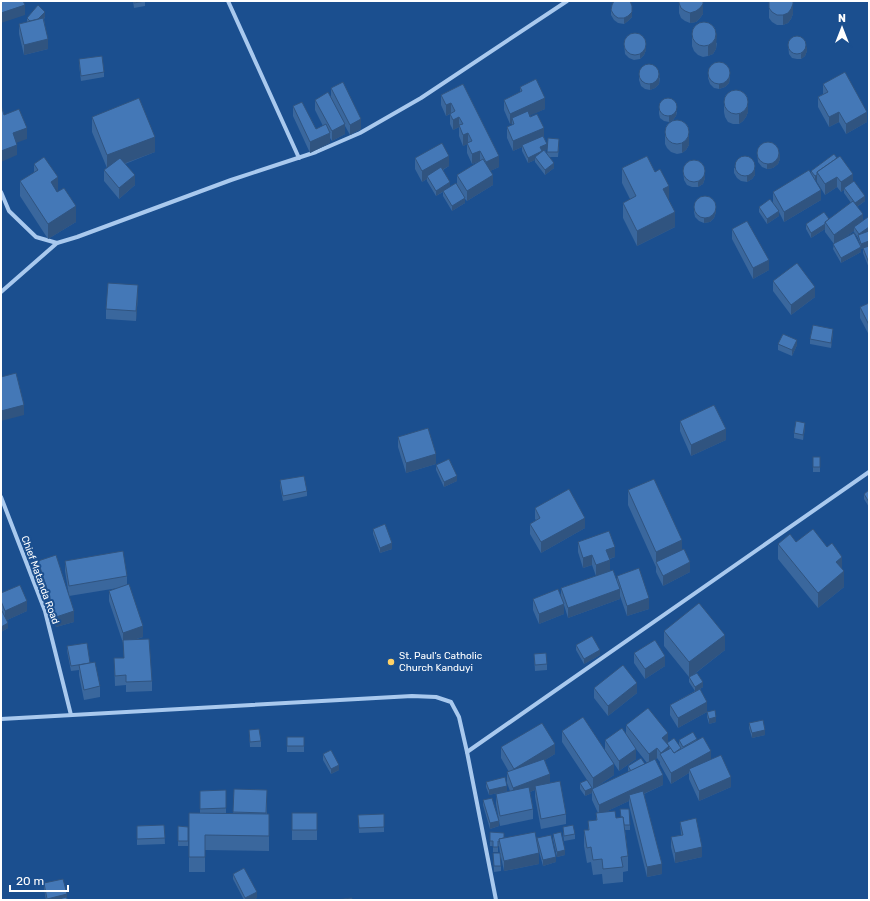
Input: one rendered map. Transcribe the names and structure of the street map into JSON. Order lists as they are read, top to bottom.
{
  "streets": {
    "street": ["Chief Matanda Road"]
  },
  "places": ["St. Paul's Catholic Church Kanduyi"],
  "scale_bar": "20 m",
  "north": "top"
}
